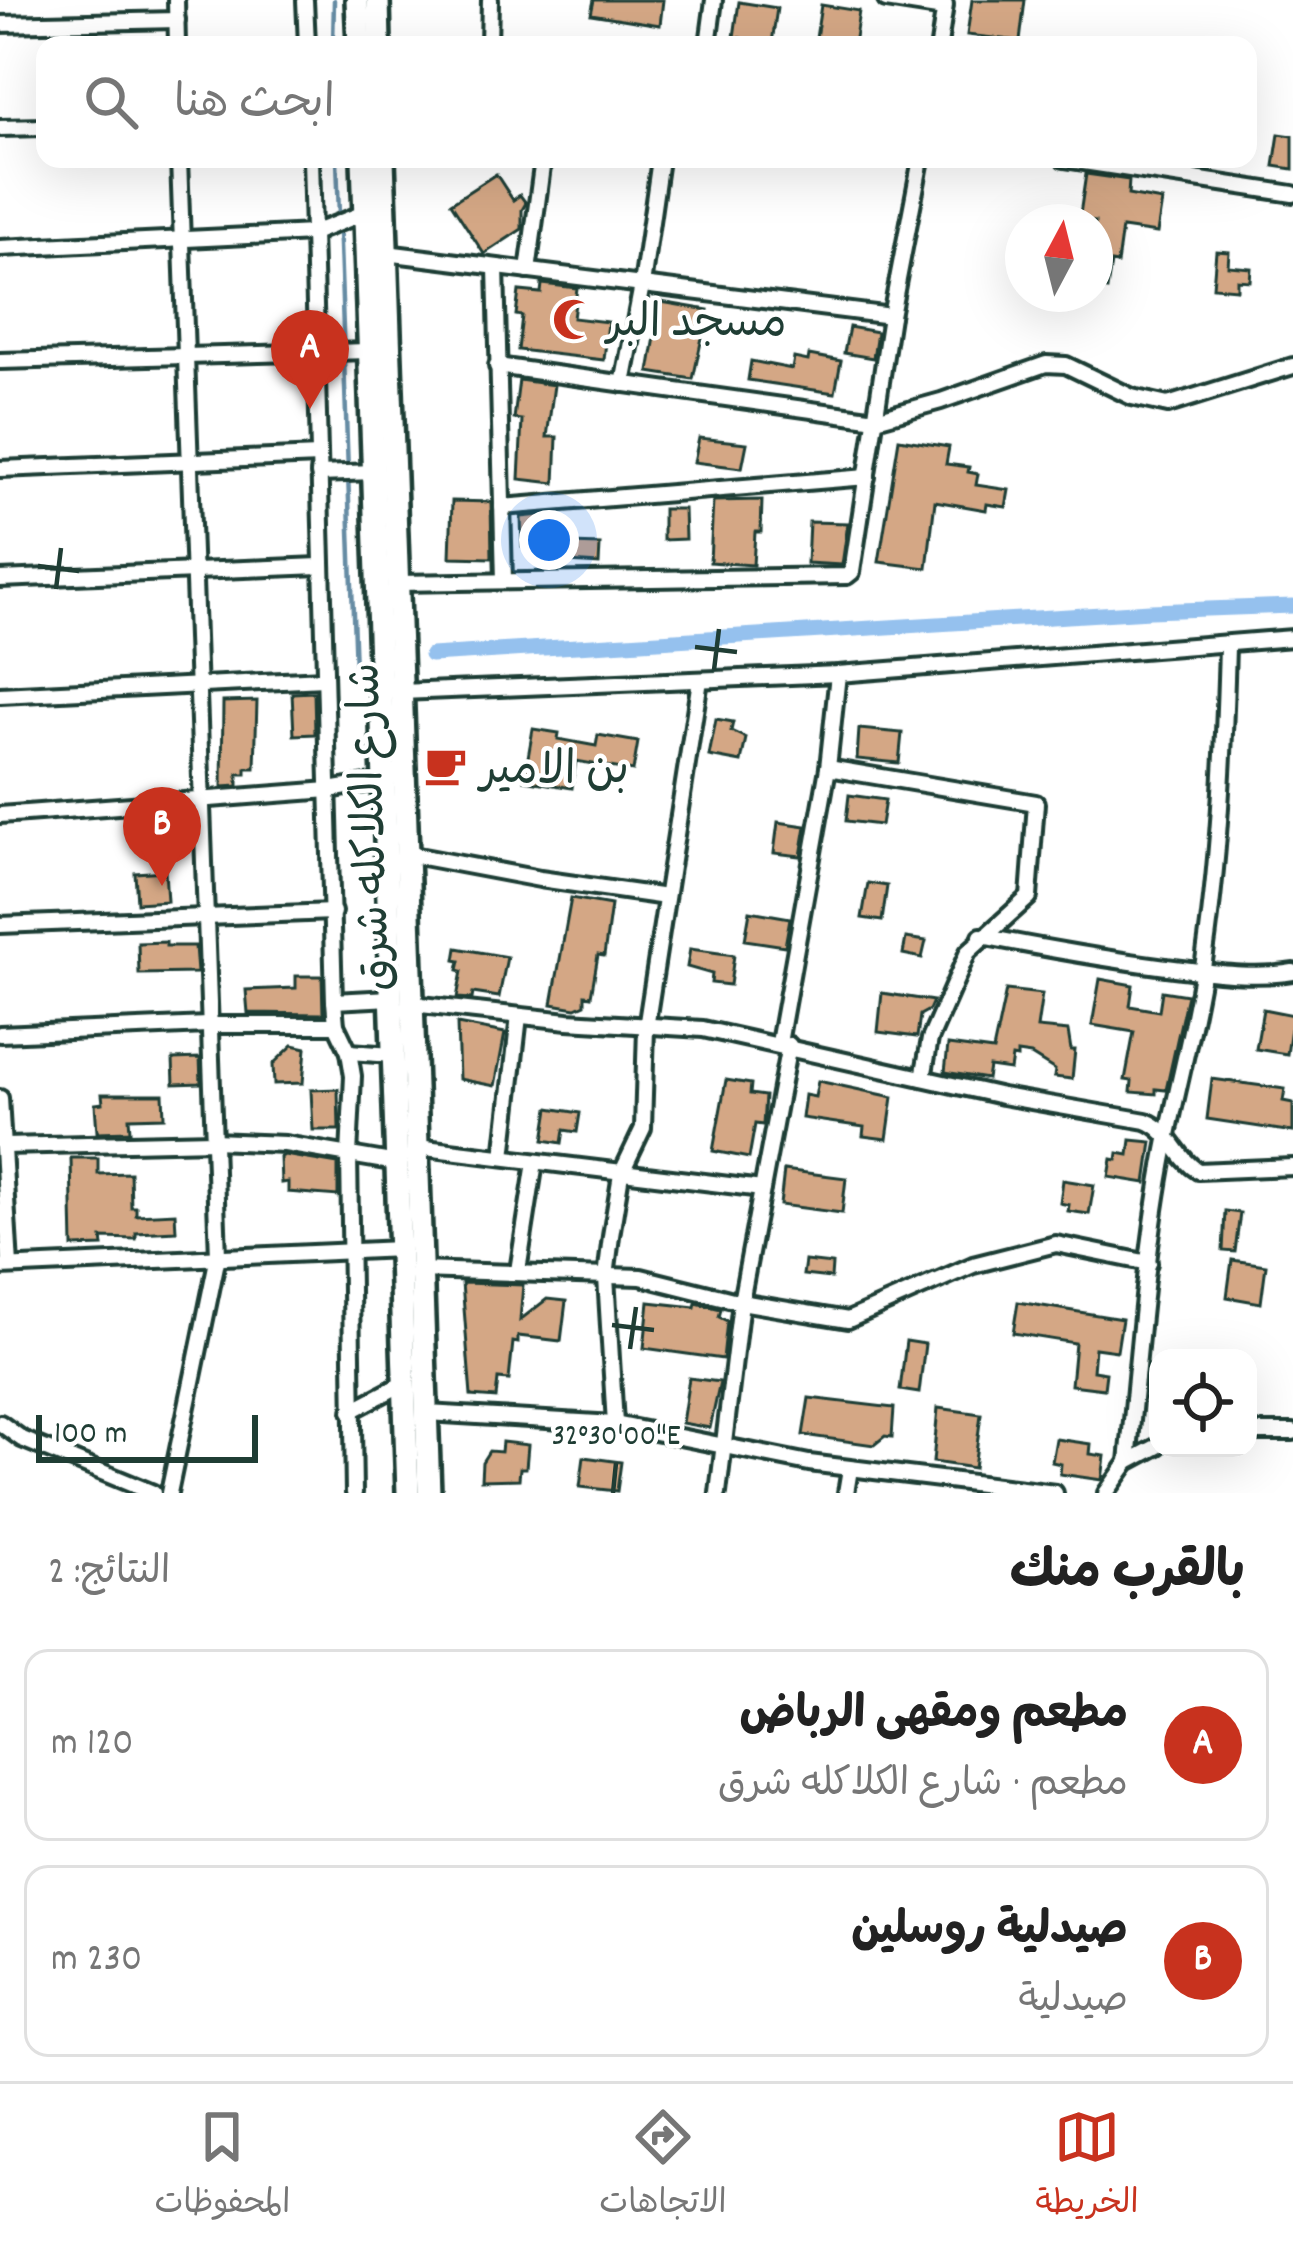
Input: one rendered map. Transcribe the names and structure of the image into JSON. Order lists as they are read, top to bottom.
{
  "streets": {
    "street": ["شارع الكلاكله شرق"]
  },
  "places": {
    "mosque": ["مسجد البر"],
    "cafe": ["بن الامير"]
  },
  "scale_bar": "100 m",
  "north": "top",
  "page": {
    "search": "ابحث هنا",
    "pins": ["A", "B"],
    "scale": "100 m",
    "heading": ["بالقرب منك", "النتائج: 2"],
    "list": [
      {
        "mark": "A",
        "name": "مطعم ومقهى الرباض",
        "note": "مطعم · شارع الكلاكله شرق",
        "value": "120 m"
      },
      {
        "mark": "B",
        "name": "صيدلية روسلين",
        "note": "صيدلية",
        "value": "230 m"
      }
    ],
    "nav": ["الخريطة", "الاتجاهات", "المحفوظات"]
  },
  "coordinates": ["32°30'00\"E"]
}
